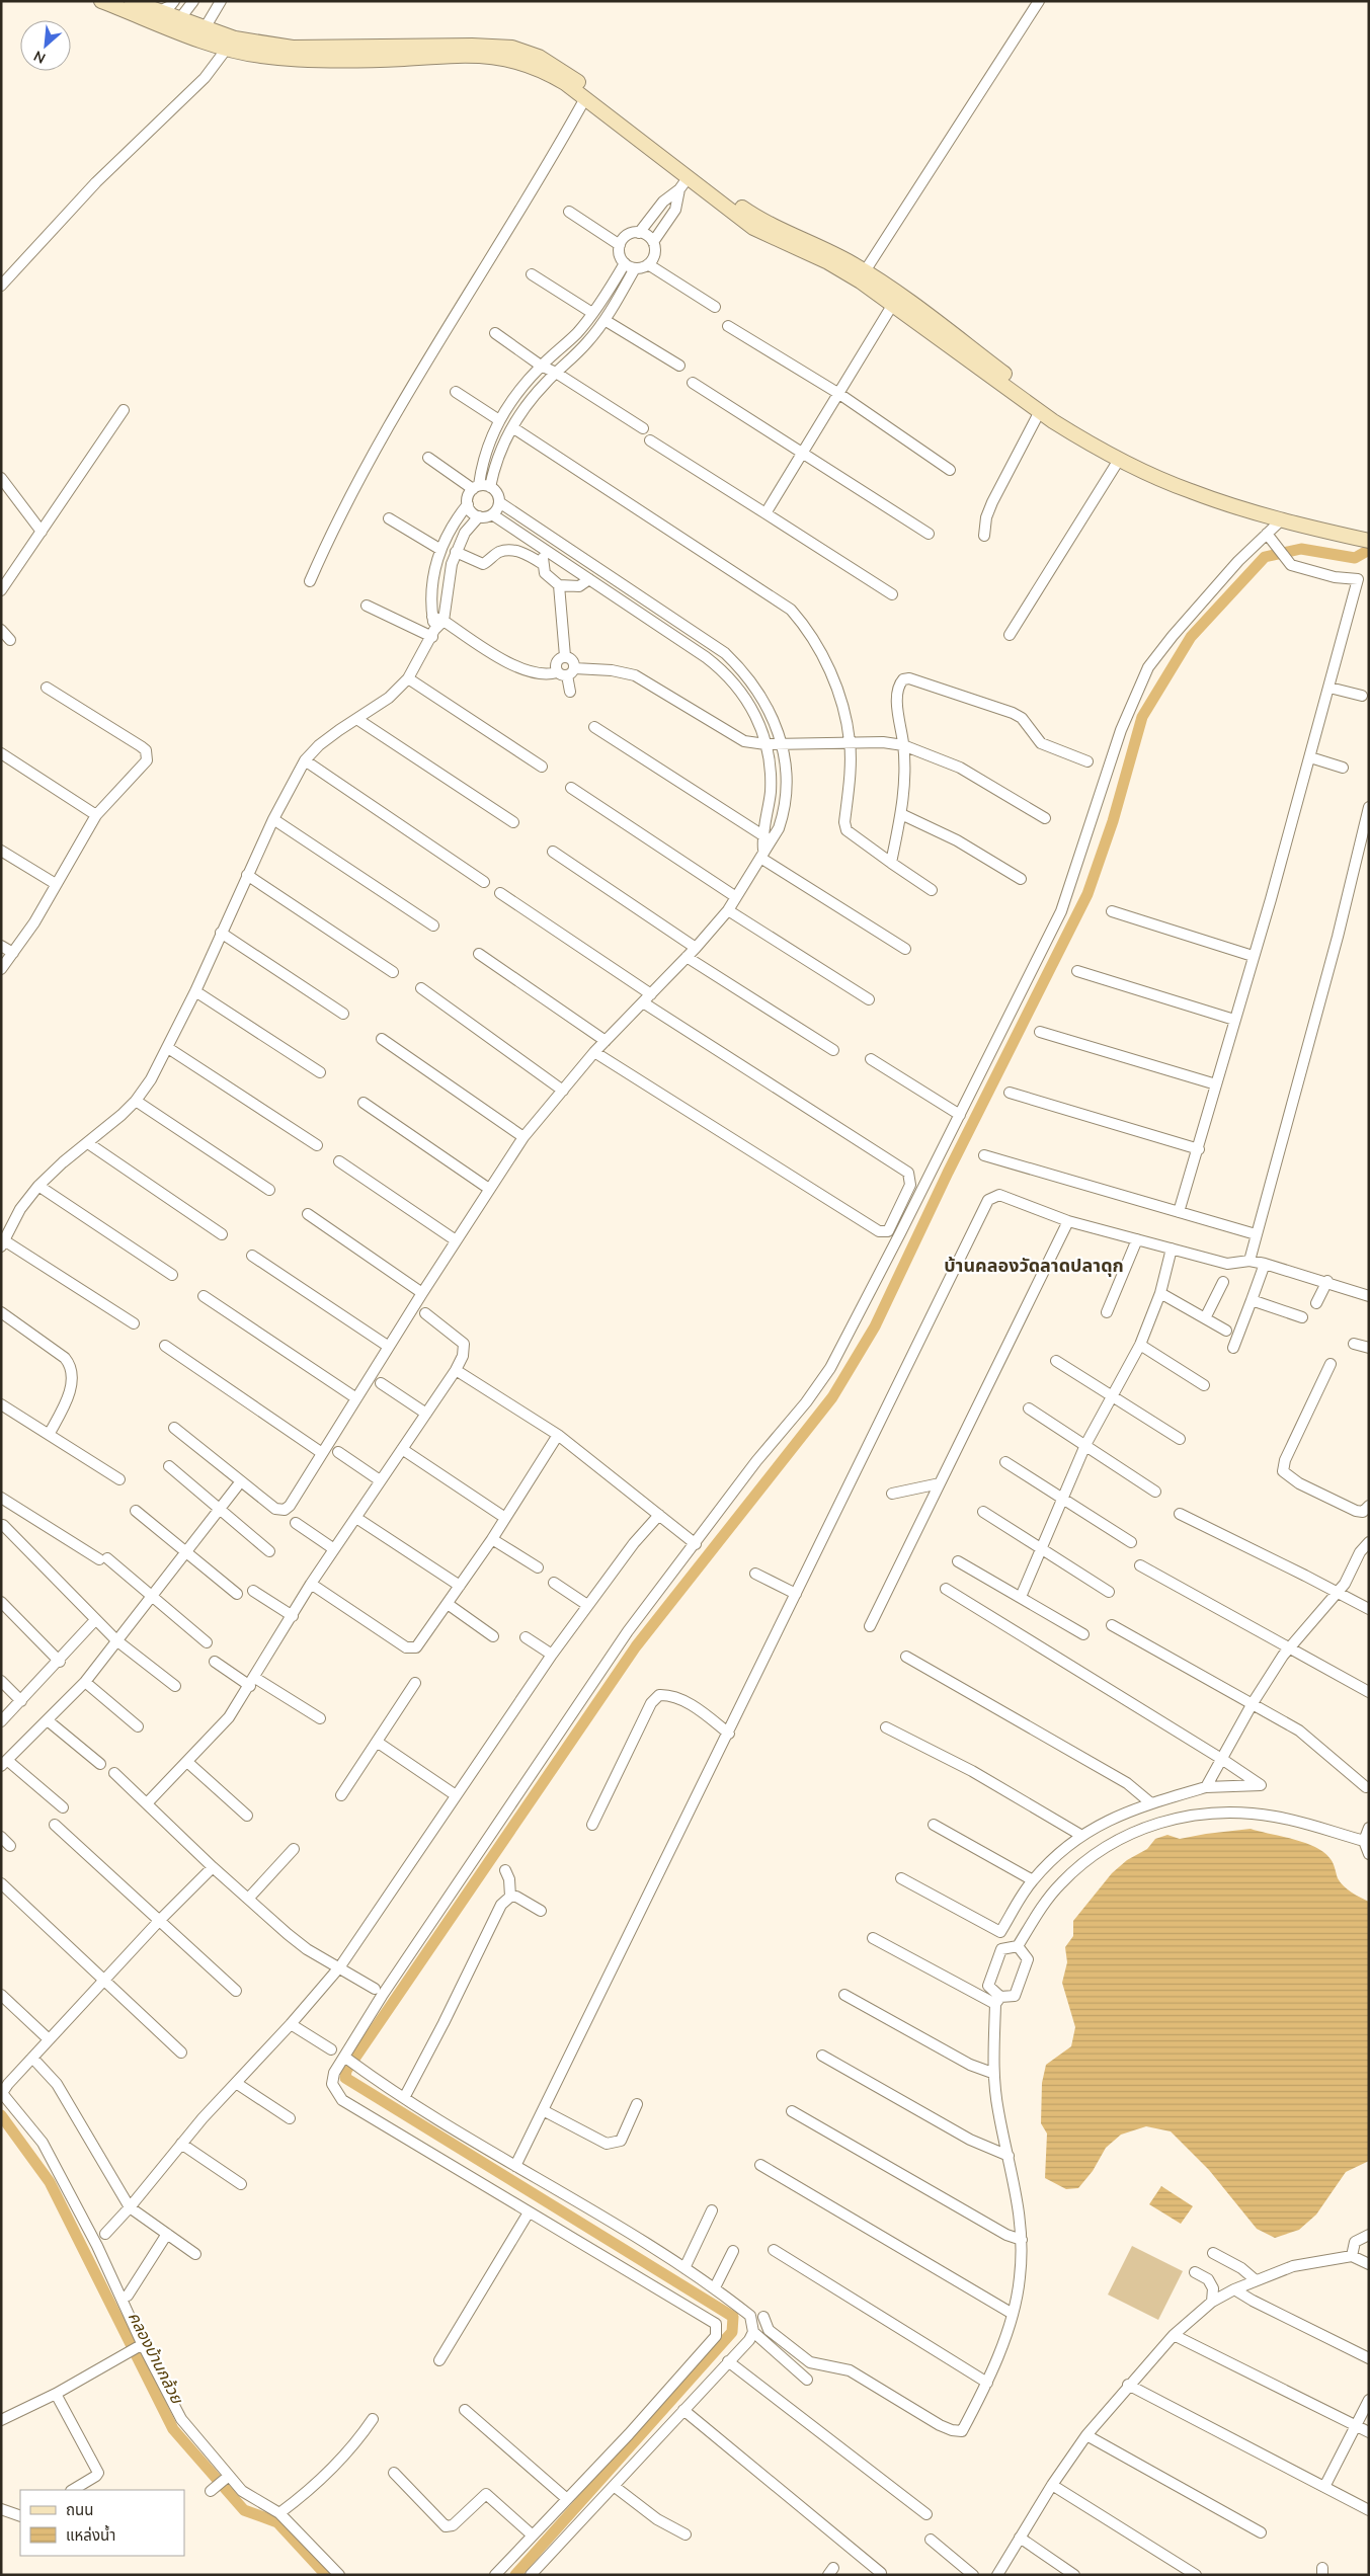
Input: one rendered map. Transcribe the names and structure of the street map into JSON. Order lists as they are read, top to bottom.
{
  "districts": ["บ้านคลองวัดลาดปลาดุก"],
  "water": ["คลองบ้านกล้วย"],
  "legend": ["ถนน", "แหล่งน้ำ"],
  "north": "bottom left"
}
